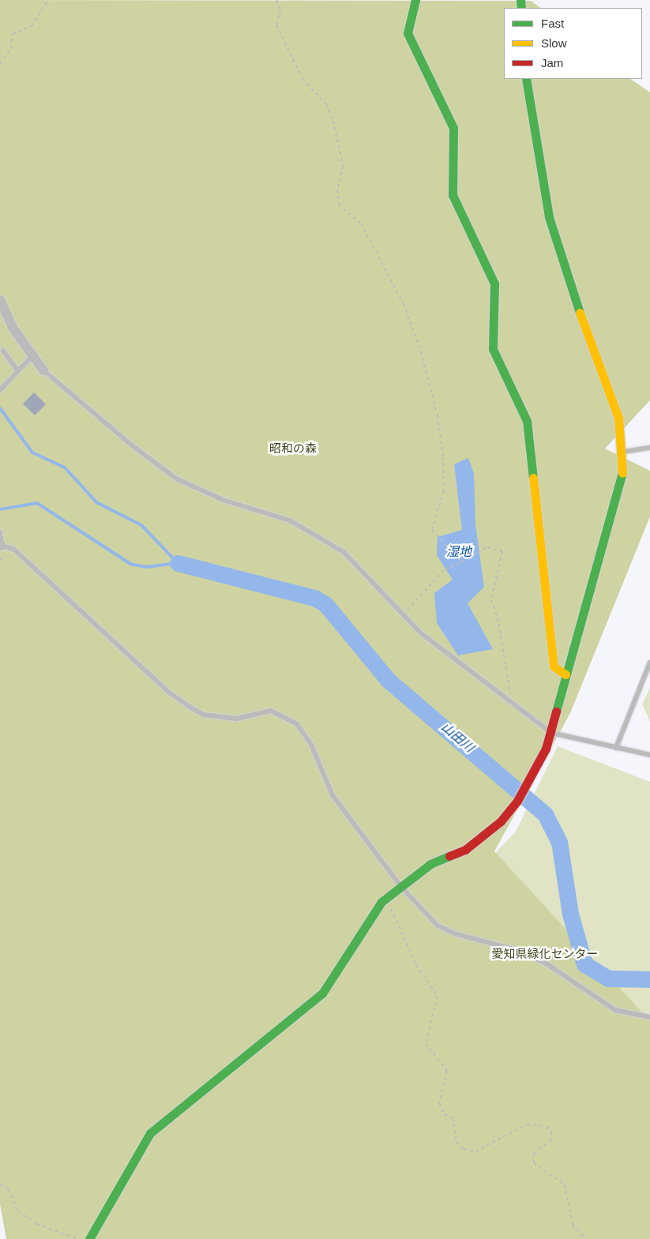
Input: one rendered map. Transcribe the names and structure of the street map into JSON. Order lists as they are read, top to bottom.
{
  "water": ["湿地", "山田川"],
  "parks": ["昭和の森", "愛知県緑化センター"],
  "legend": ["Fast", "Slow", "Jam"]
}
